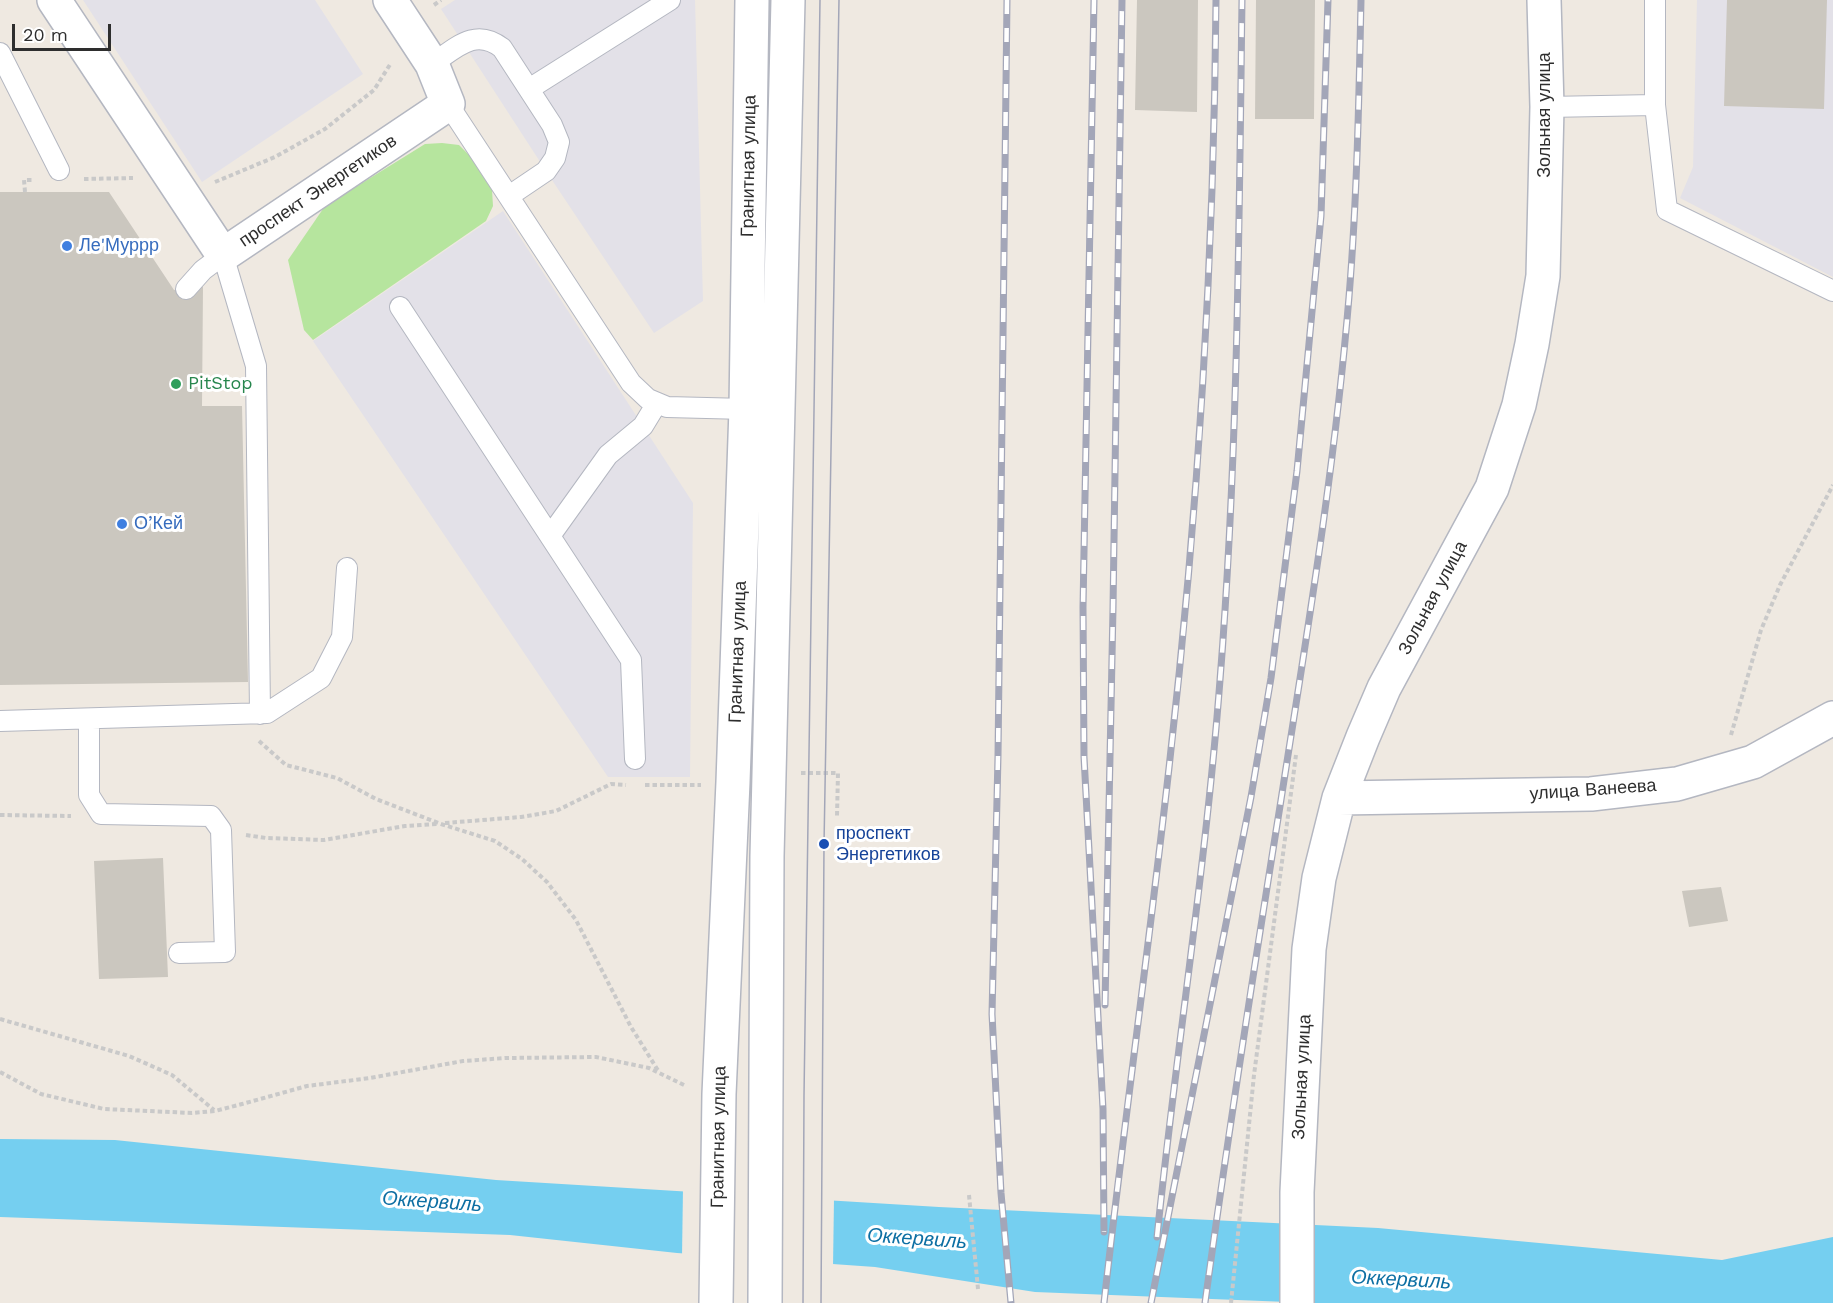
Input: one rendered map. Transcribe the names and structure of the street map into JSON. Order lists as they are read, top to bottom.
{
  "streets": {
    "street": [
      "Зольная улица",
      "Гранитная улица",
      "проспект Энергетиков",
      "улица Ванеева"
    ]
  },
  "crossings": [
    ["Зольная улица", "улица Ванеева"]
  ],
  "water": ["Оккервиль"],
  "places": [
    "Ле'Муррр",
    "PitStop",
    "О’Кей",
    "проспект Энергетиков"
  ],
  "scale_bar": "20 m"
}
